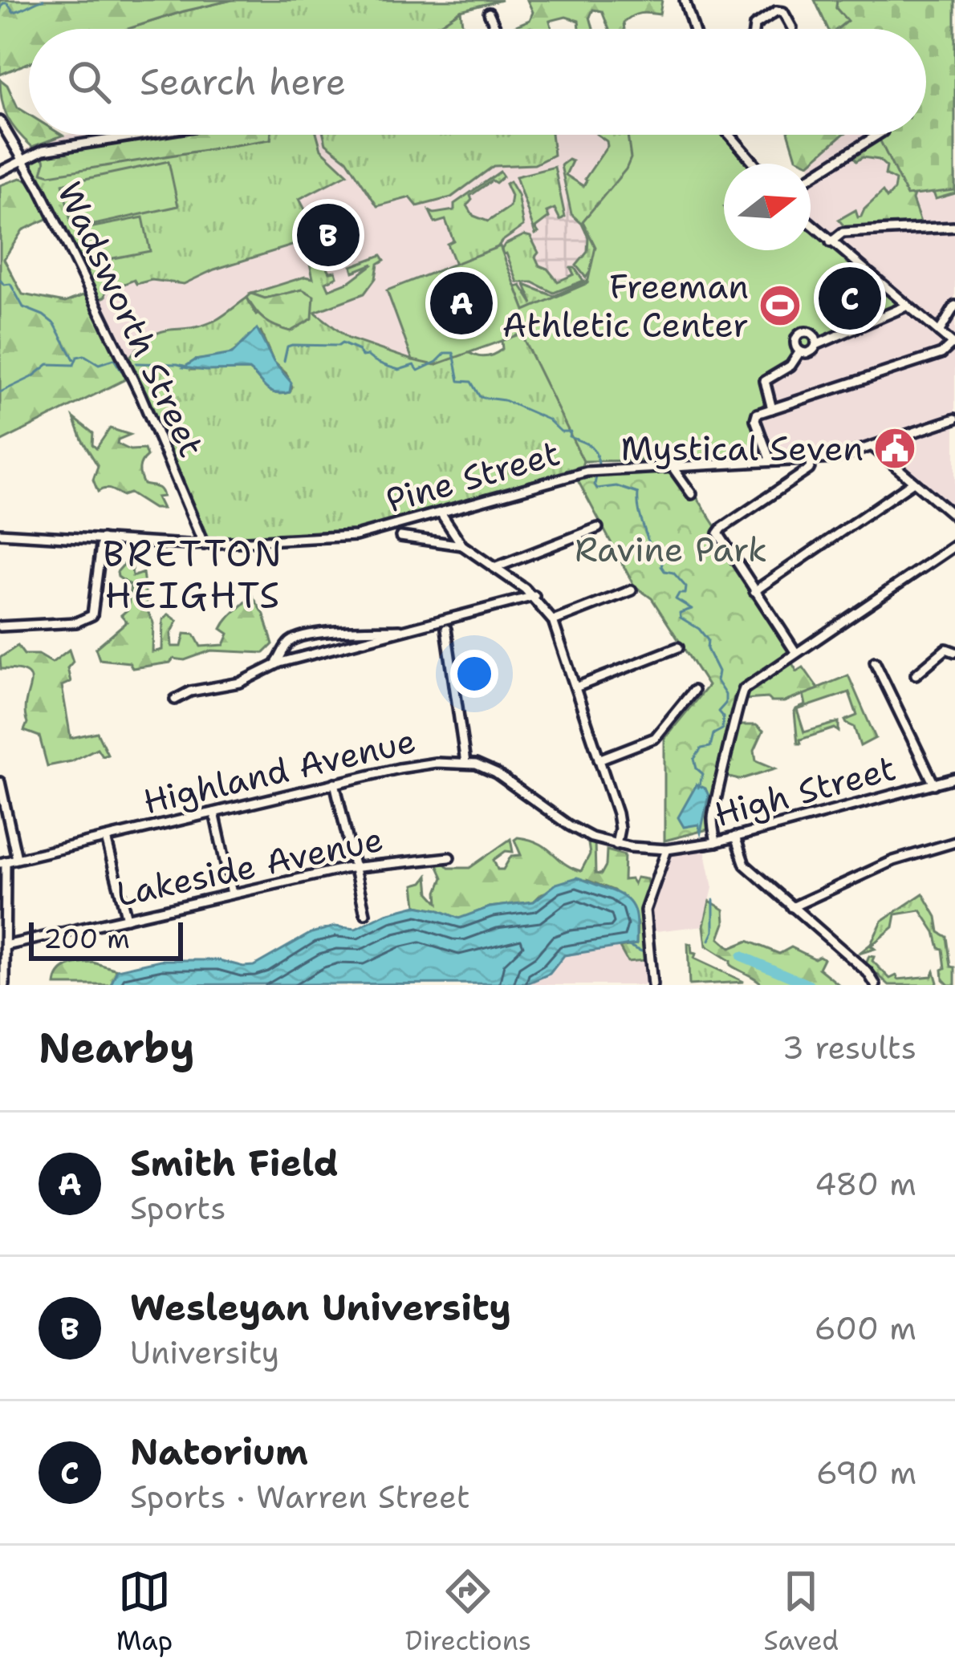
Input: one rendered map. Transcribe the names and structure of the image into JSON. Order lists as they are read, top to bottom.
{
  "streets": {
    "street": [
      "Wadsworth Street",
      "Pine Street",
      "Highland Avenue",
      "High Street",
      "Lakeside Avenue"
    ]
  },
  "crossings": [
    ["Wadsworth Street", "Pine Street"],
    ["Highland Avenue", "High Street"]
  ],
  "districts": ["BRETTON HEIGHTS"],
  "parks": ["Ravine Park"],
  "places": {
    "sports": ["Freeman Athletic Center"],
    "public building": ["Mystical Seven"]
  },
  "scale_bar": "200 m",
  "north": "right",
  "page": {
    "search": "Search here",
    "pins": ["B", "C", "A"],
    "scale": "200 m",
    "heading": ["Nearby", "3 results"],
    "list": [
      {
        "mark": "A",
        "name": "Smith Field",
        "note": "Sports",
        "value": "480 m"
      },
      {
        "mark": "B",
        "name": "Wesleyan University",
        "note": "University",
        "value": "600 m"
      },
      {
        "mark": "C",
        "name": "Natorium",
        "note": "Sports · Warren Street",
        "value": "690 m"
      }
    ],
    "nav": ["Map", "Directions", "Saved"]
  }
}
